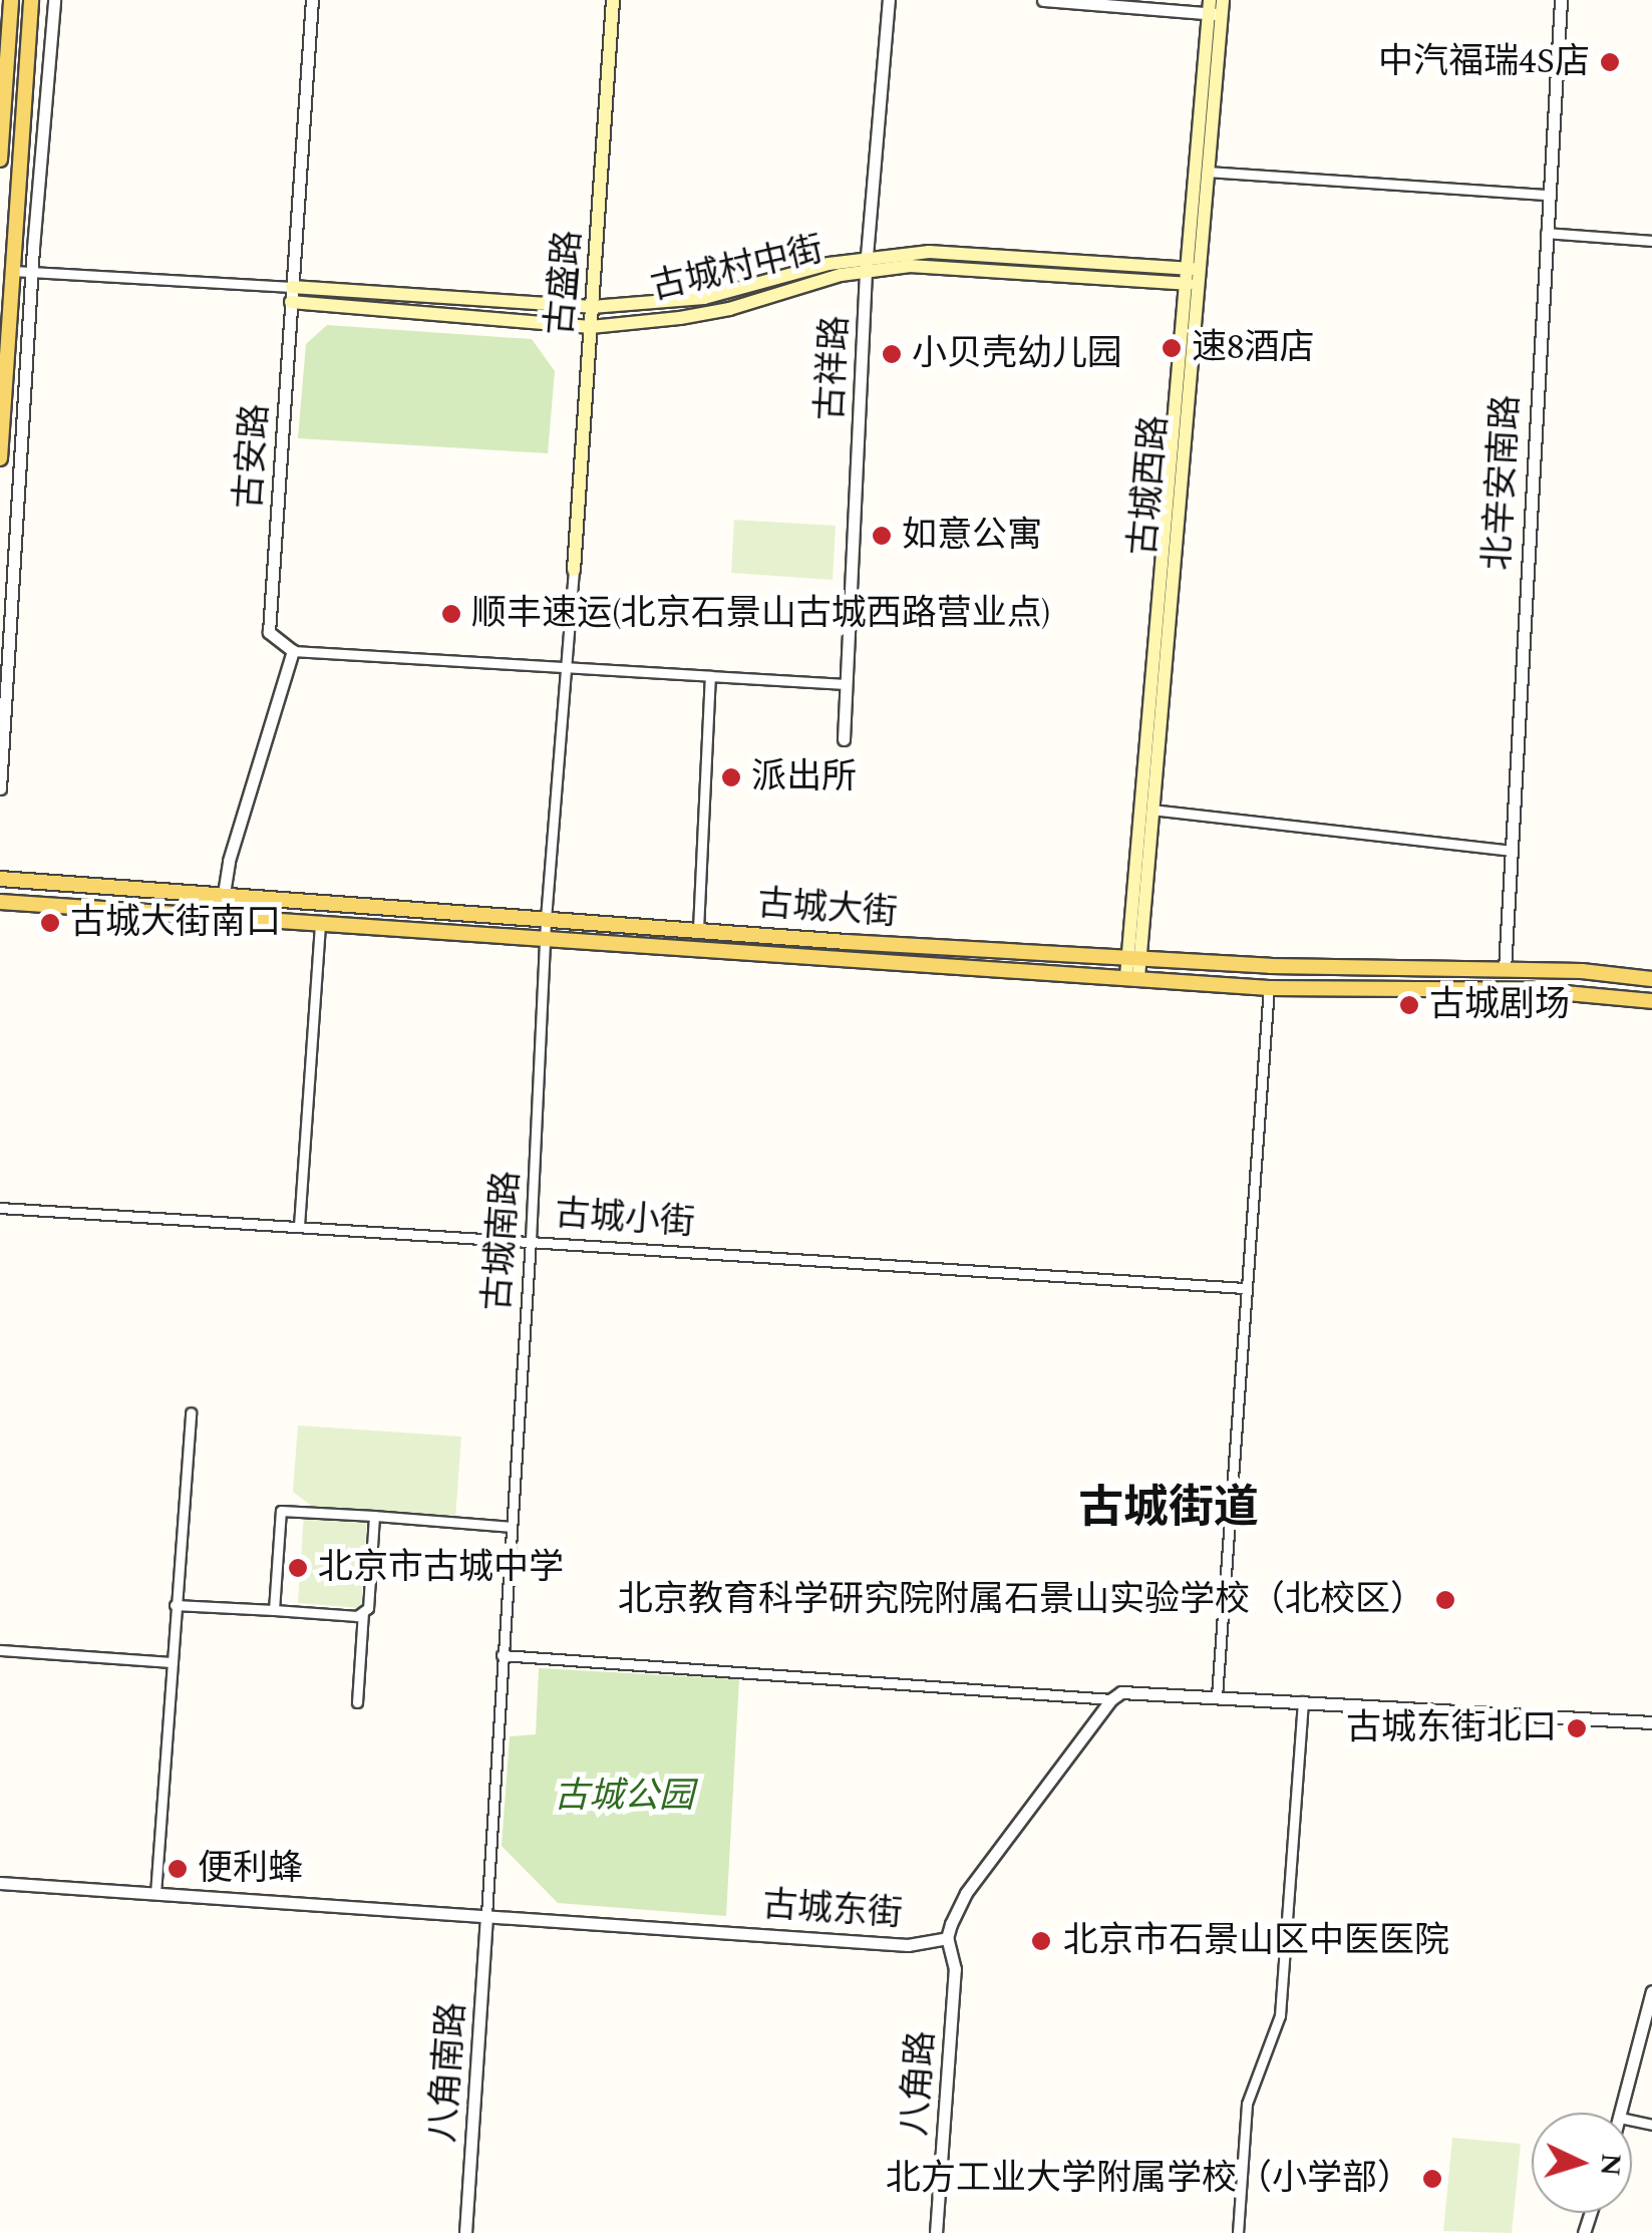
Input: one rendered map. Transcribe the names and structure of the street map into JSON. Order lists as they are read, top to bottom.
{
  "streets": {
    "main road": [
      "古城村中街",
      "古盛路",
      "古城西路",
      "古城大街"
    ],
    "street": [
      "古祥路",
      "古安路",
      "北辛安南路",
      "古城小街",
      "古城南路",
      "古城东街",
      "八角南路",
      "八角路"
    ]
  },
  "crossings": [
    ["古城村中街", "古盛路"],
    ["古城村中街", "古祥路"],
    ["古城村中街", "古安路"],
    ["古城村中街", "古城西路"],
    ["古盛路", "古城南路"],
    ["北辛安南路", "古城大街"],
    ["古城西路", "古城大街"],
    ["古城大街", "古城南路"],
    ["古城小街", "古城南路"],
    ["古城南路", "古城东街"],
    ["古城南路", "八角南路"],
    ["古城东街", "八角南路"],
    ["古城东街", "八角路"]
  ],
  "districts": ["古城街道"],
  "parks": ["古城公园"],
  "places": [
    "中汽福瑞4S店",
    "速8酒店",
    "小贝壳幼儿园",
    "如意公寓",
    "顺丰速运(北京石景山古城西路营业点)",
    "派出所",
    "古城大街南口",
    "古城剧场",
    "北京市古城中学",
    "北京教育科学研究院附属石景山实验学校（北校区）",
    "古城东街北口",
    "便利蜂",
    "北京市石景山区中医医院",
    "北方工业大学附属学校（小学部）"
  ],
  "north": "right"
}
